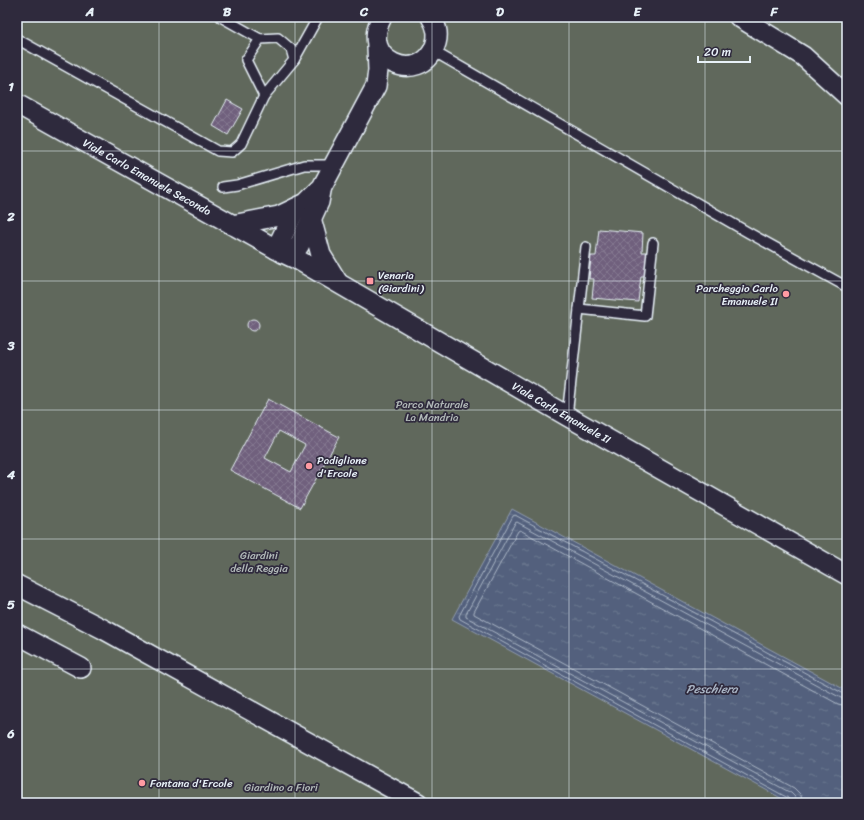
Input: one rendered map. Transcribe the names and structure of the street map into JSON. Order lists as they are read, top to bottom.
{
  "streets": {
    "street": ["Viale Carlo Emanuele Secondo", "Viale Carlo Emanuele II"]
  },
  "crossings": [
    ["Viale Carlo Emanuele Secondo", "Viale Carlo Emanuele II"]
  ],
  "water": ["Peschiera"],
  "parks": ["Parco Naturale La Mandria", "Giardini della Reggia", "Giardino a Fiori"],
  "places": {
    "transit": ["Venaria (Giardini)"],
    "other": ["Parcheggio Carlo Emanuele II", "Padiglione d'Ercole", "Fontana d'Ercole"]
  },
  "scale_bar": "20 m",
  "grid": {
    "columns": [
      "A",
      "B",
      "C",
      "D",
      "E",
      "F"
    ],
    "rows": [
      "1",
      "2",
      "3",
      "4",
      "5",
      "6"
    ]
  }
}
